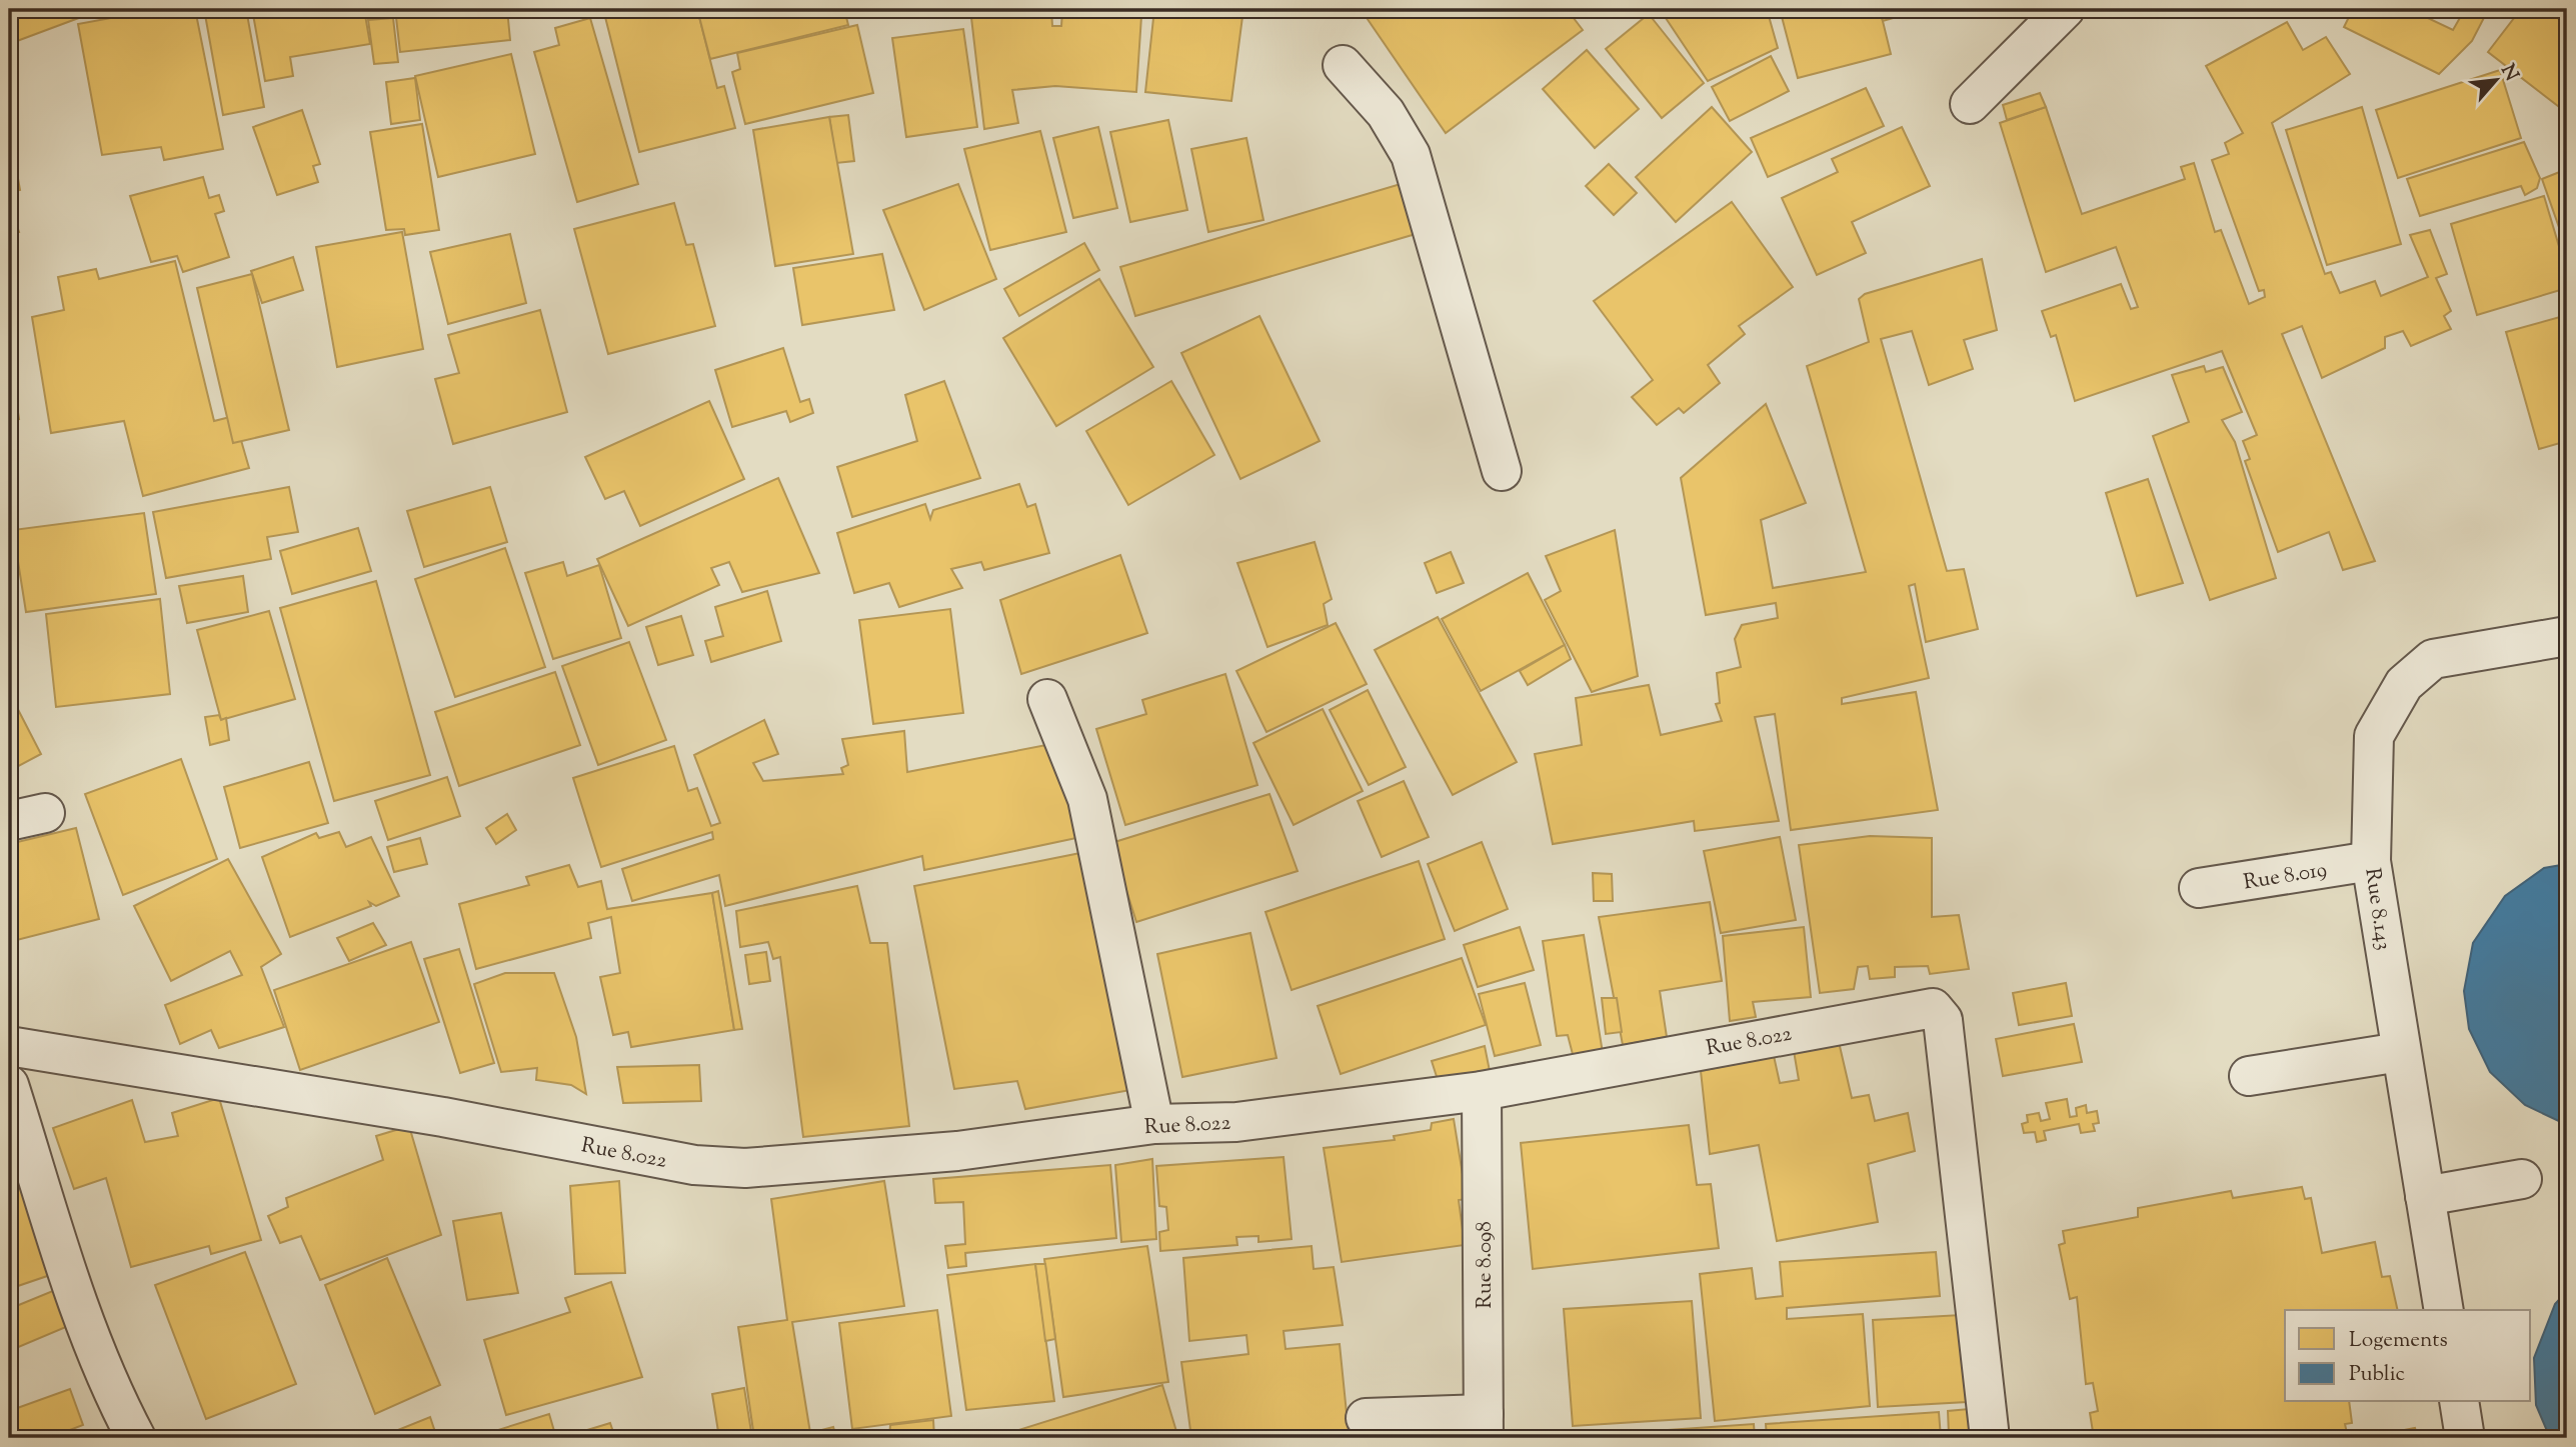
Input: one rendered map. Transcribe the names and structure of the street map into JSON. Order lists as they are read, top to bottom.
{
  "streets": {
    "street": [
      "Rue 8.019",
      "Rue 8.143",
      "Rue 8.022",
      "Rue 8.098"
    ]
  },
  "crossings": [
    ["Rue 8.019", "Rue 8.143"],
    ["Rue 8.022", "Rue 8.098"]
  ],
  "legend": ["Logements", "Public"],
  "north": "top right"
}
